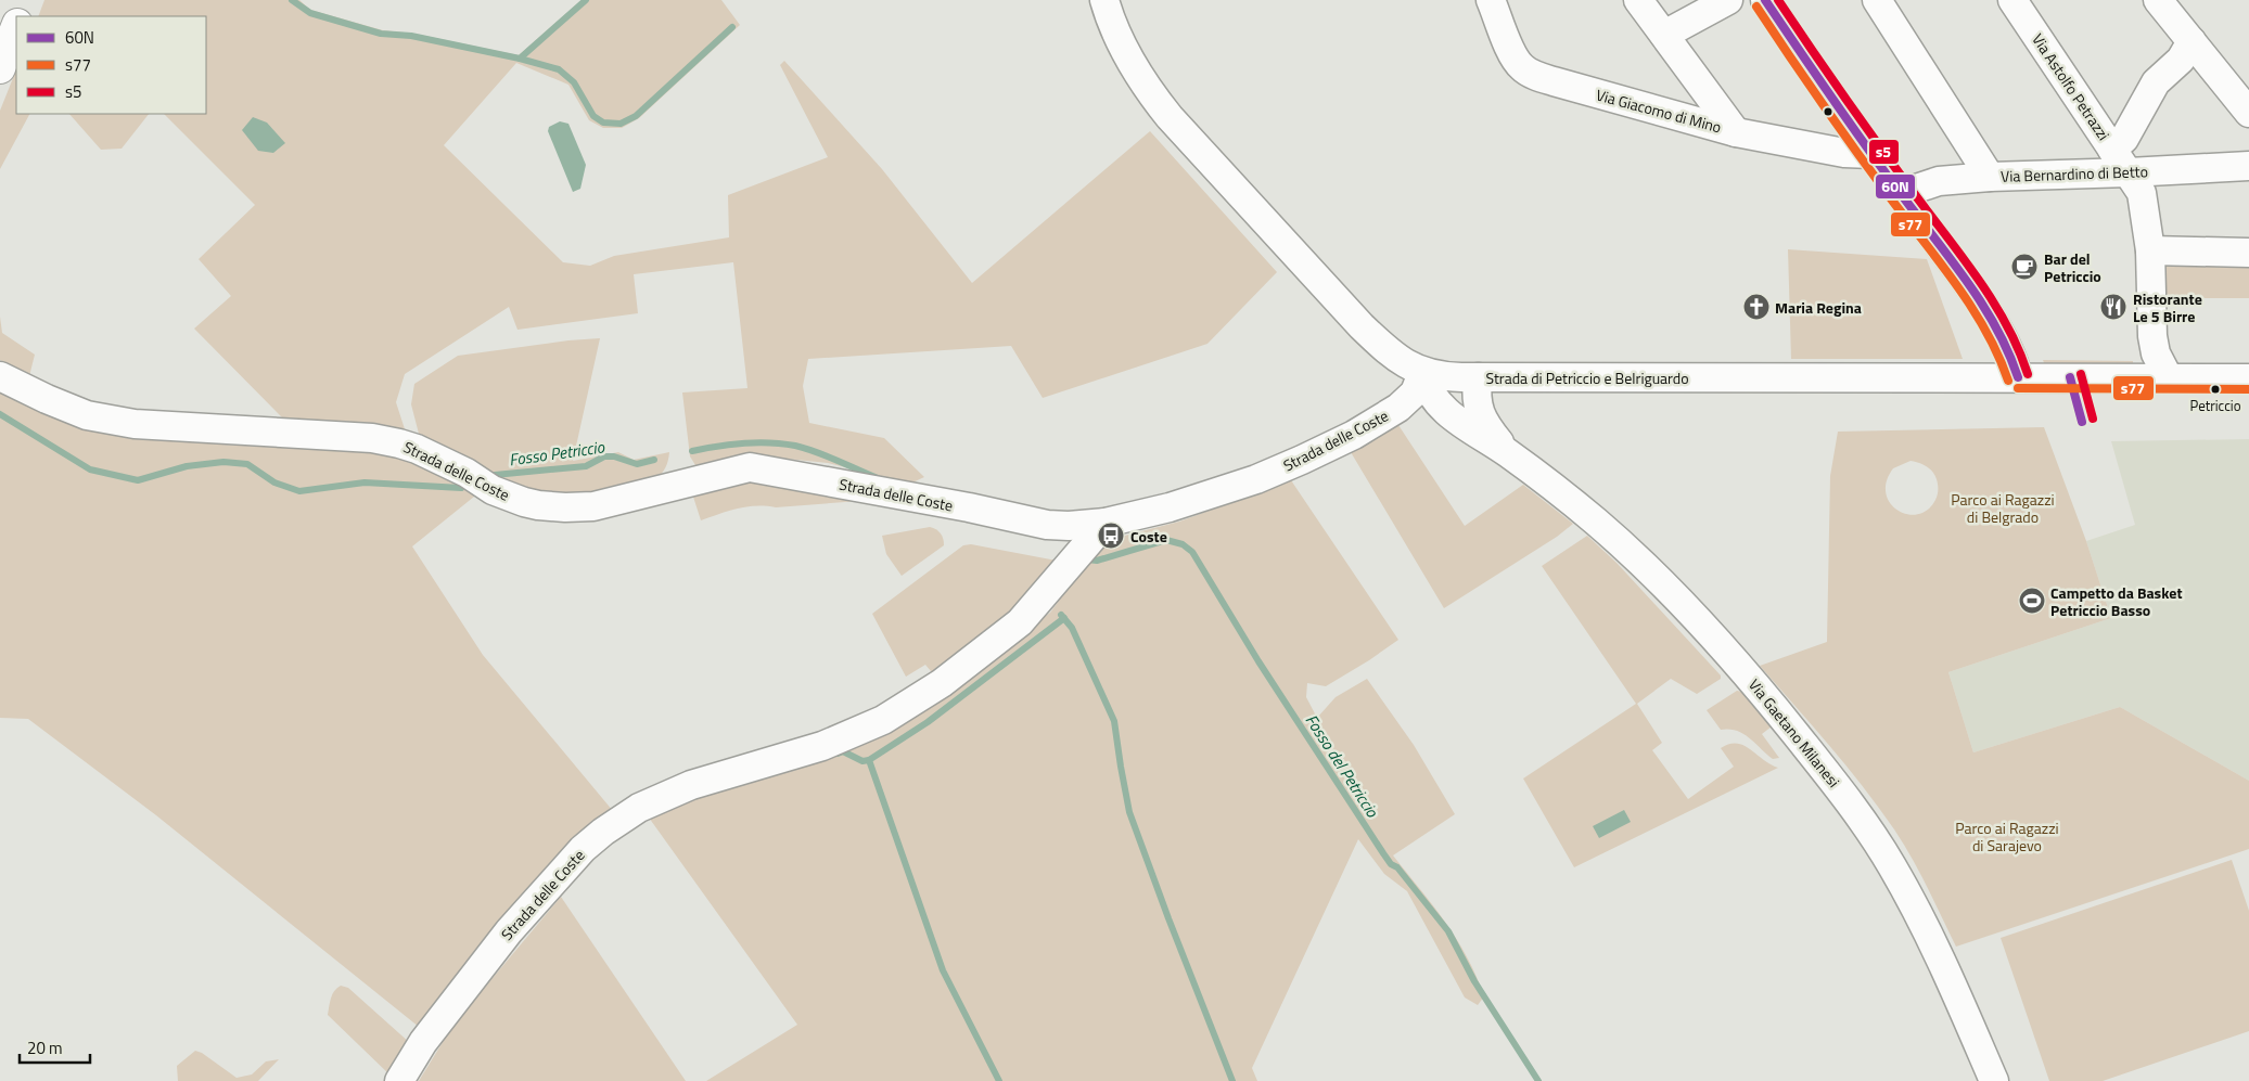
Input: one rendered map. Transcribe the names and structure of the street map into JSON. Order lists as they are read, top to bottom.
{
  "streets": {
    "street": [
      "Via Astolfo Petrazzi",
      "Via Giacomo di Mino",
      "Via Bernardino di Betto",
      "Strada di Petriccio e Belriguardo",
      "Strada delle Coste",
      "Via Gaetano Milanesi"
    ]
  },
  "crossings": [
    ["Via Astolfo Petrazzi", "Via Bernardino di Betto"],
    ["Via Astolfo Petrazzi", "Strada di Petriccio e Belriguardo"],
    ["Strada di Petriccio e Belriguardo", "Strada delle Coste"],
    ["Strada di Petriccio e Belriguardo", "Via Gaetano Milanesi"],
    ["Strada delle Coste", "Via Gaetano Milanesi"]
  ],
  "water": ["Fosso Petriccio", "Fosso del Petriccio"],
  "parks": ["Parco ai Ragazzi di Belgrado", "Parco ai Ragazzi di Sarajevo"],
  "places": {
    "cafe": ["Bar del Petriccio"],
    "church": ["Maria Regina"],
    "restaurant": ["Ristorante Le 5 Birre"],
    "other": ["Petriccio"],
    "bus stop": ["Coste"],
    "sports": ["Campetto da Basket Petriccio Basso"]
  },
  "lines": ["transit line 60N", "transit line s5", "transit line s77"],
  "legend": ["60N", "s77", "s5"],
  "scale_bar": "20 m"
}
